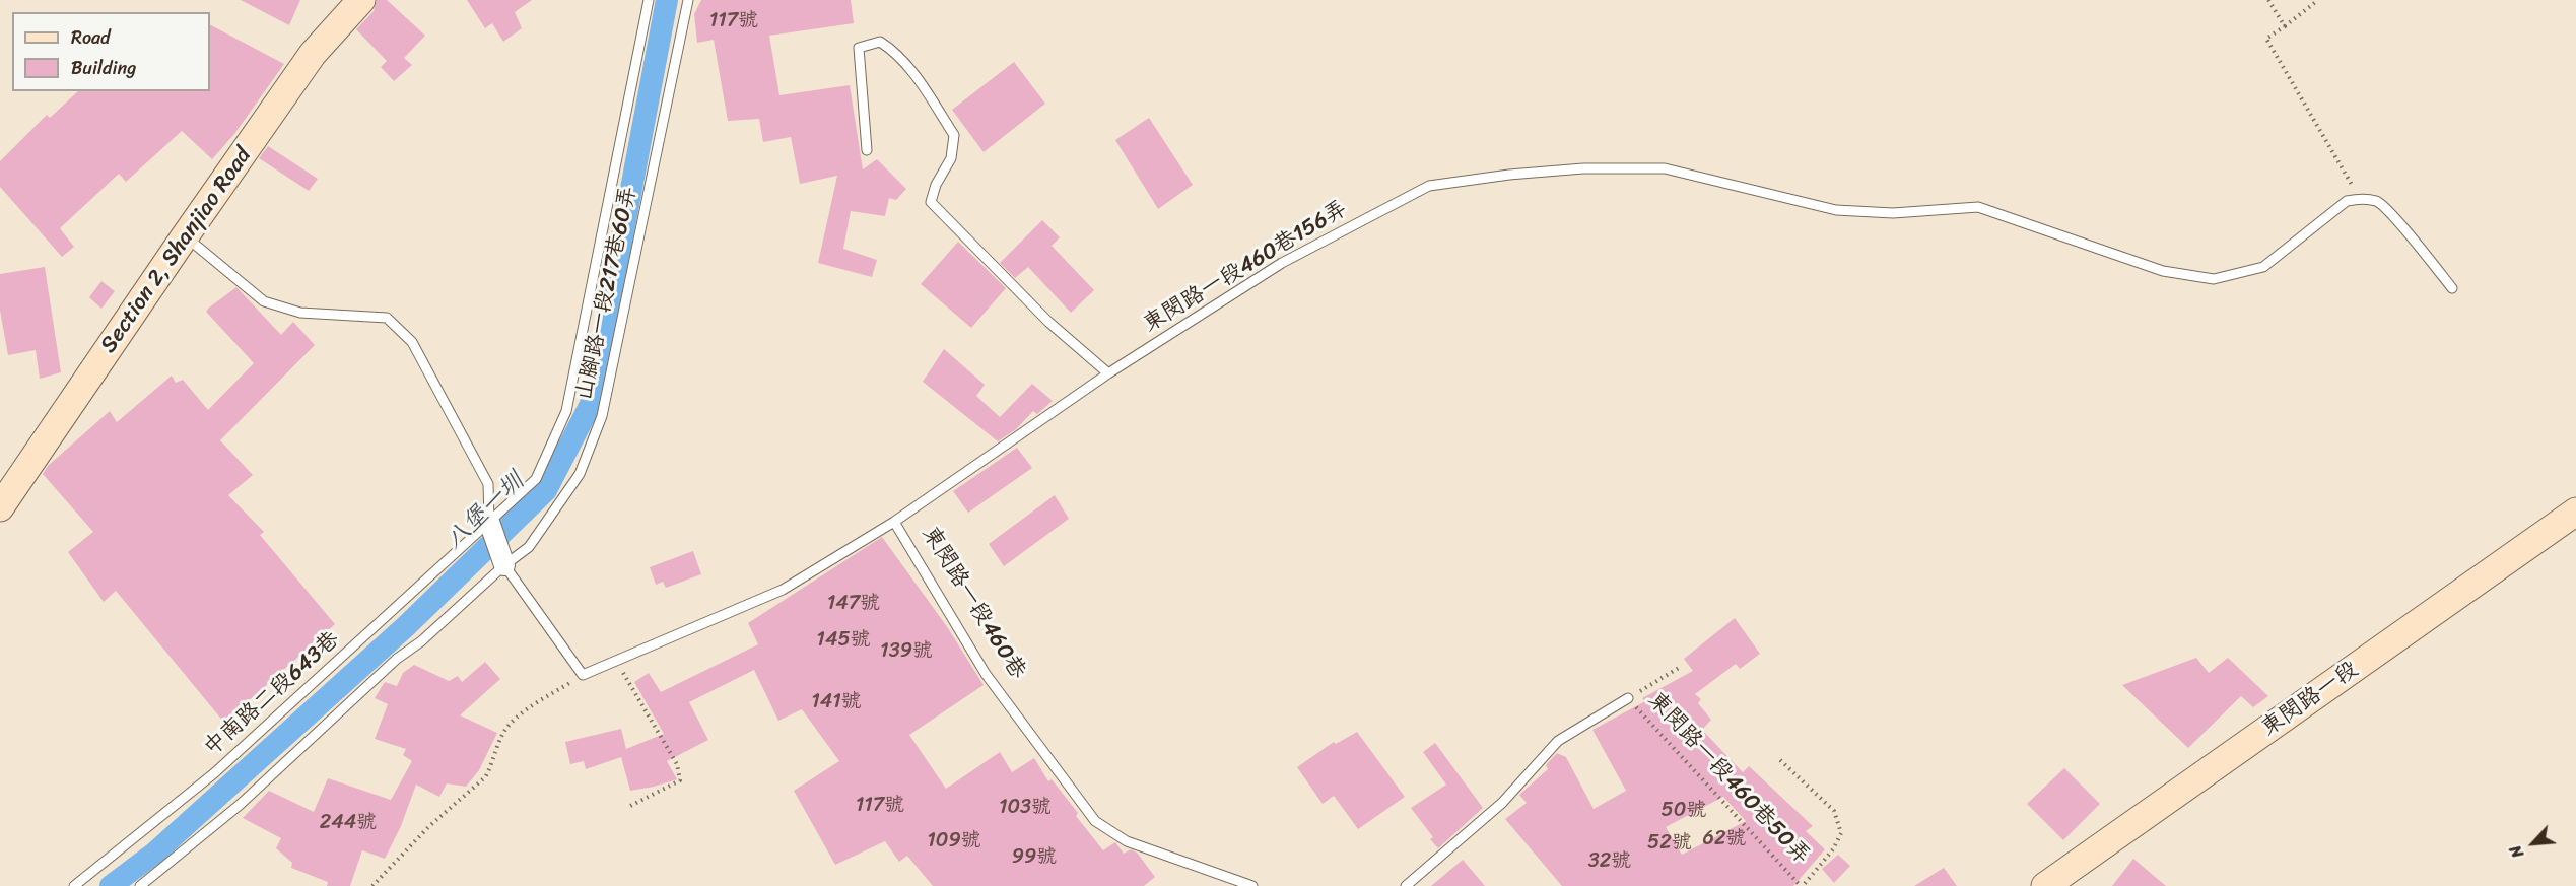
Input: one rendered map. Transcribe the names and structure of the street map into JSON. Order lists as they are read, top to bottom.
{
  "streets": {
    "main road": ["Section 2, Shanjiao Road", "東閔路一段"],
    "lane": [
      "東閔路一段460巷156弄",
      "山腳路一段217巷60弄",
      "東閔路一段460巷",
      "中南路二段643巷",
      "東閔路一段460巷50弄"
    ]
  },
  "crossings": [
    ["東閔路一段460巷156弄", "東閔路一段460巷"]
  ],
  "water": ["八堡一圳"],
  "house_numbers": [
    "117號",
    "147號",
    "145號",
    "139號",
    "141號",
    "117號",
    "103號",
    "50號",
    "244號",
    "62號",
    "109號",
    "52號",
    "99號",
    "32號"
  ],
  "legend": ["Road", "Building"],
  "north": "bottom left"
}
